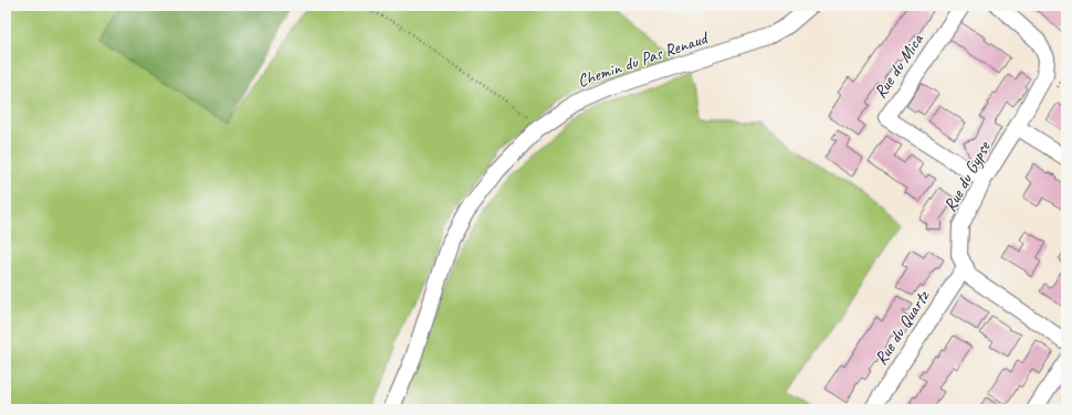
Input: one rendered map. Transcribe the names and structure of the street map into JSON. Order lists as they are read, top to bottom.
{
  "streets": {
    "street": [
      "Chemin du Pas Renaud",
      "Rue du Mica",
      "Rue du Gypse",
      "Rue du Quartz"
    ]
  },
  "crossings": [
    ["Rue du Mica", "Rue du Gypse"],
    ["Rue du Gypse", "Rue du Quartz"]
  ]
}
